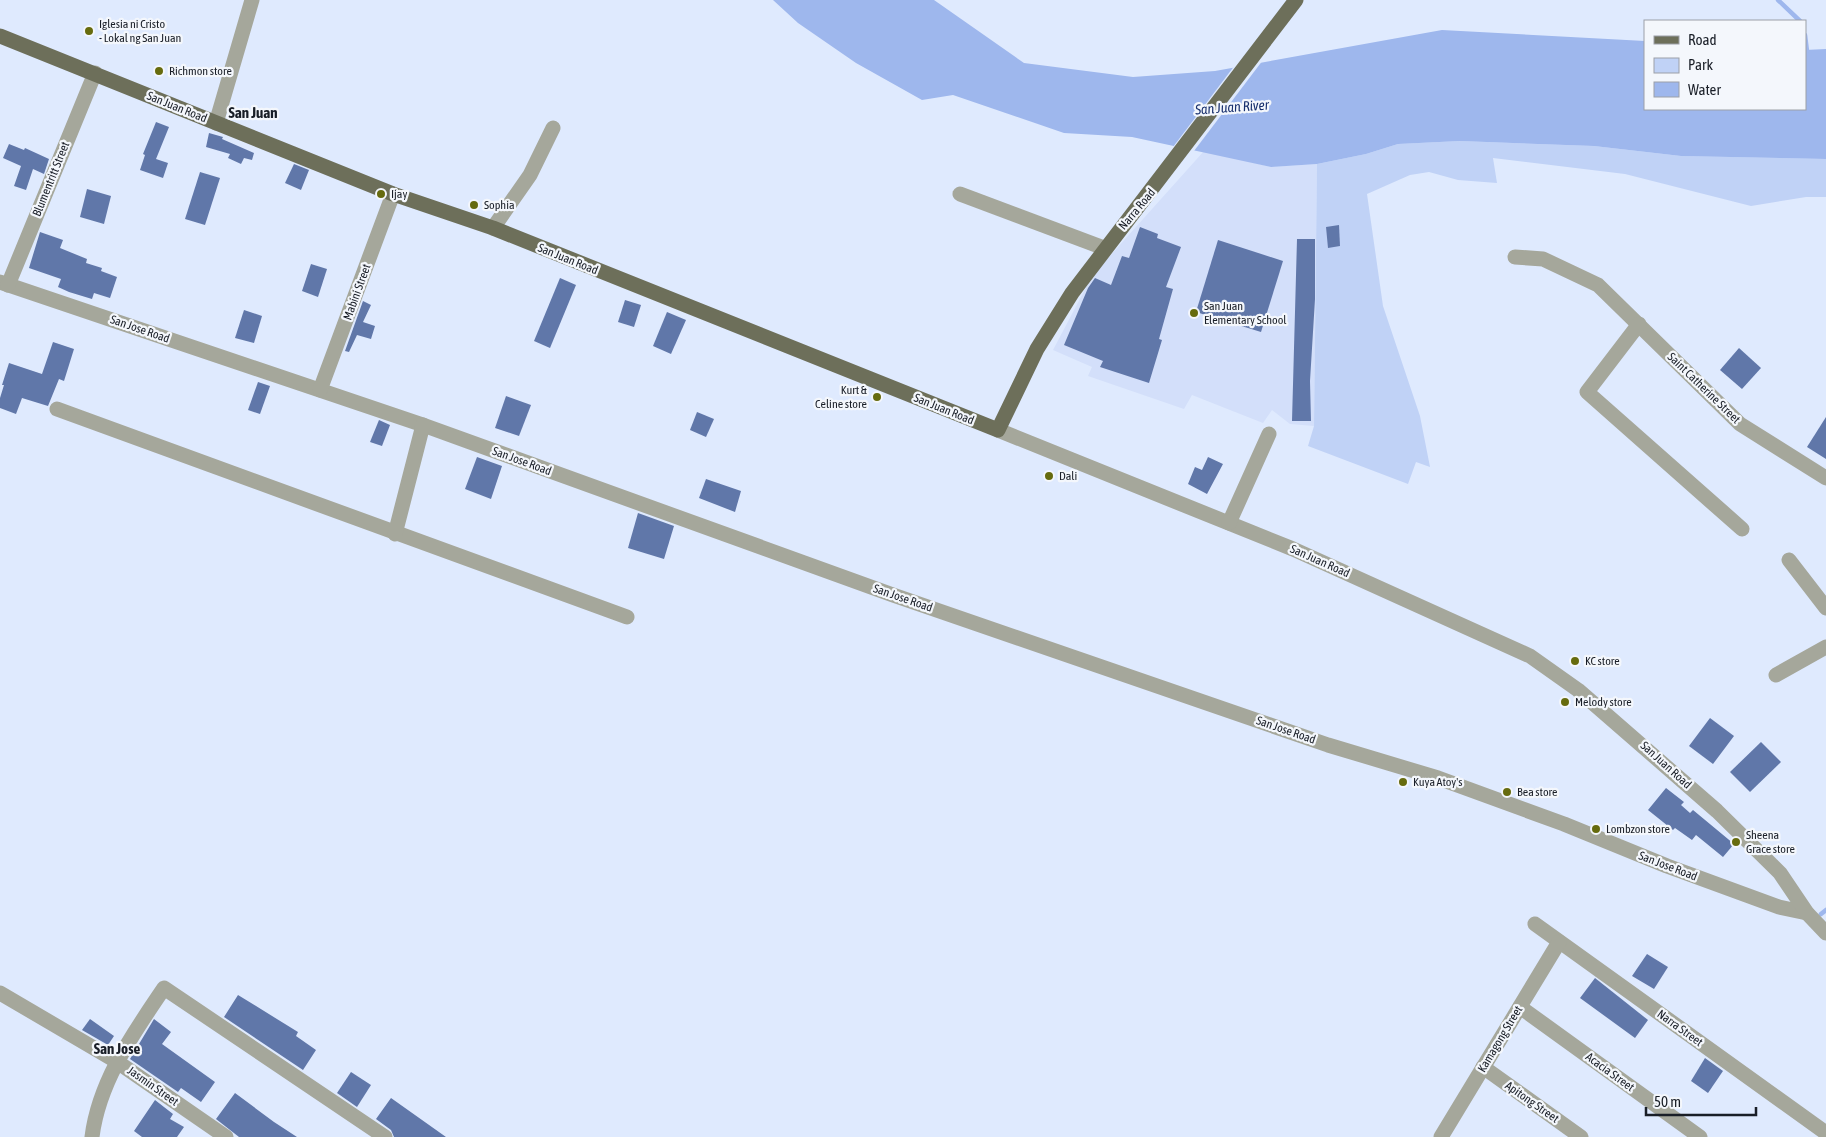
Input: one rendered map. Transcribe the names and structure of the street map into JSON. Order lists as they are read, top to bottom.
{
  "streets": {
    "main road": ["San Juan Road", "Narra Road"],
    "street": [
      "Blumentritt Street",
      "Mabini Street",
      "San Jose Road",
      "Saint Catherine Street",
      "Narra Street",
      "Kamagong Street",
      "Acacia Street",
      "Jasmin Street",
      "Apitong Street"
    ]
  },
  "crossings": [
    ["San Juan Road", "Blumentritt Street"],
    ["San Juan Road", "Narra Road"],
    ["San Juan Road", "Mabini Street"],
    ["San Juan Road", "San Jose Road"],
    ["Blumentritt Street", "San Jose Road"],
    ["Mabini Street", "San Jose Road"],
    ["Narra Street", "Kamagong Street"],
    ["Kamagong Street", "Acacia Street"],
    ["Kamagong Street", "Apitong Street"]
  ],
  "districts": ["San Juan", "San Jose"],
  "water": ["San Juan River"],
  "places": [
    "Iglesia ni Cristo - Lokal ng San Juan",
    "Richmon store",
    "Ijay",
    "Sophia",
    "San Juan Elementary School",
    "Kurt & Celine store",
    "Dali",
    "KC store",
    "Melody store",
    "Kuya Atoy's",
    "Bea store",
    "Lombzon store",
    "Sheena Grace store"
  ],
  "legend": ["Road", "Park", "Water"],
  "scale_bar": "50 m"
}
